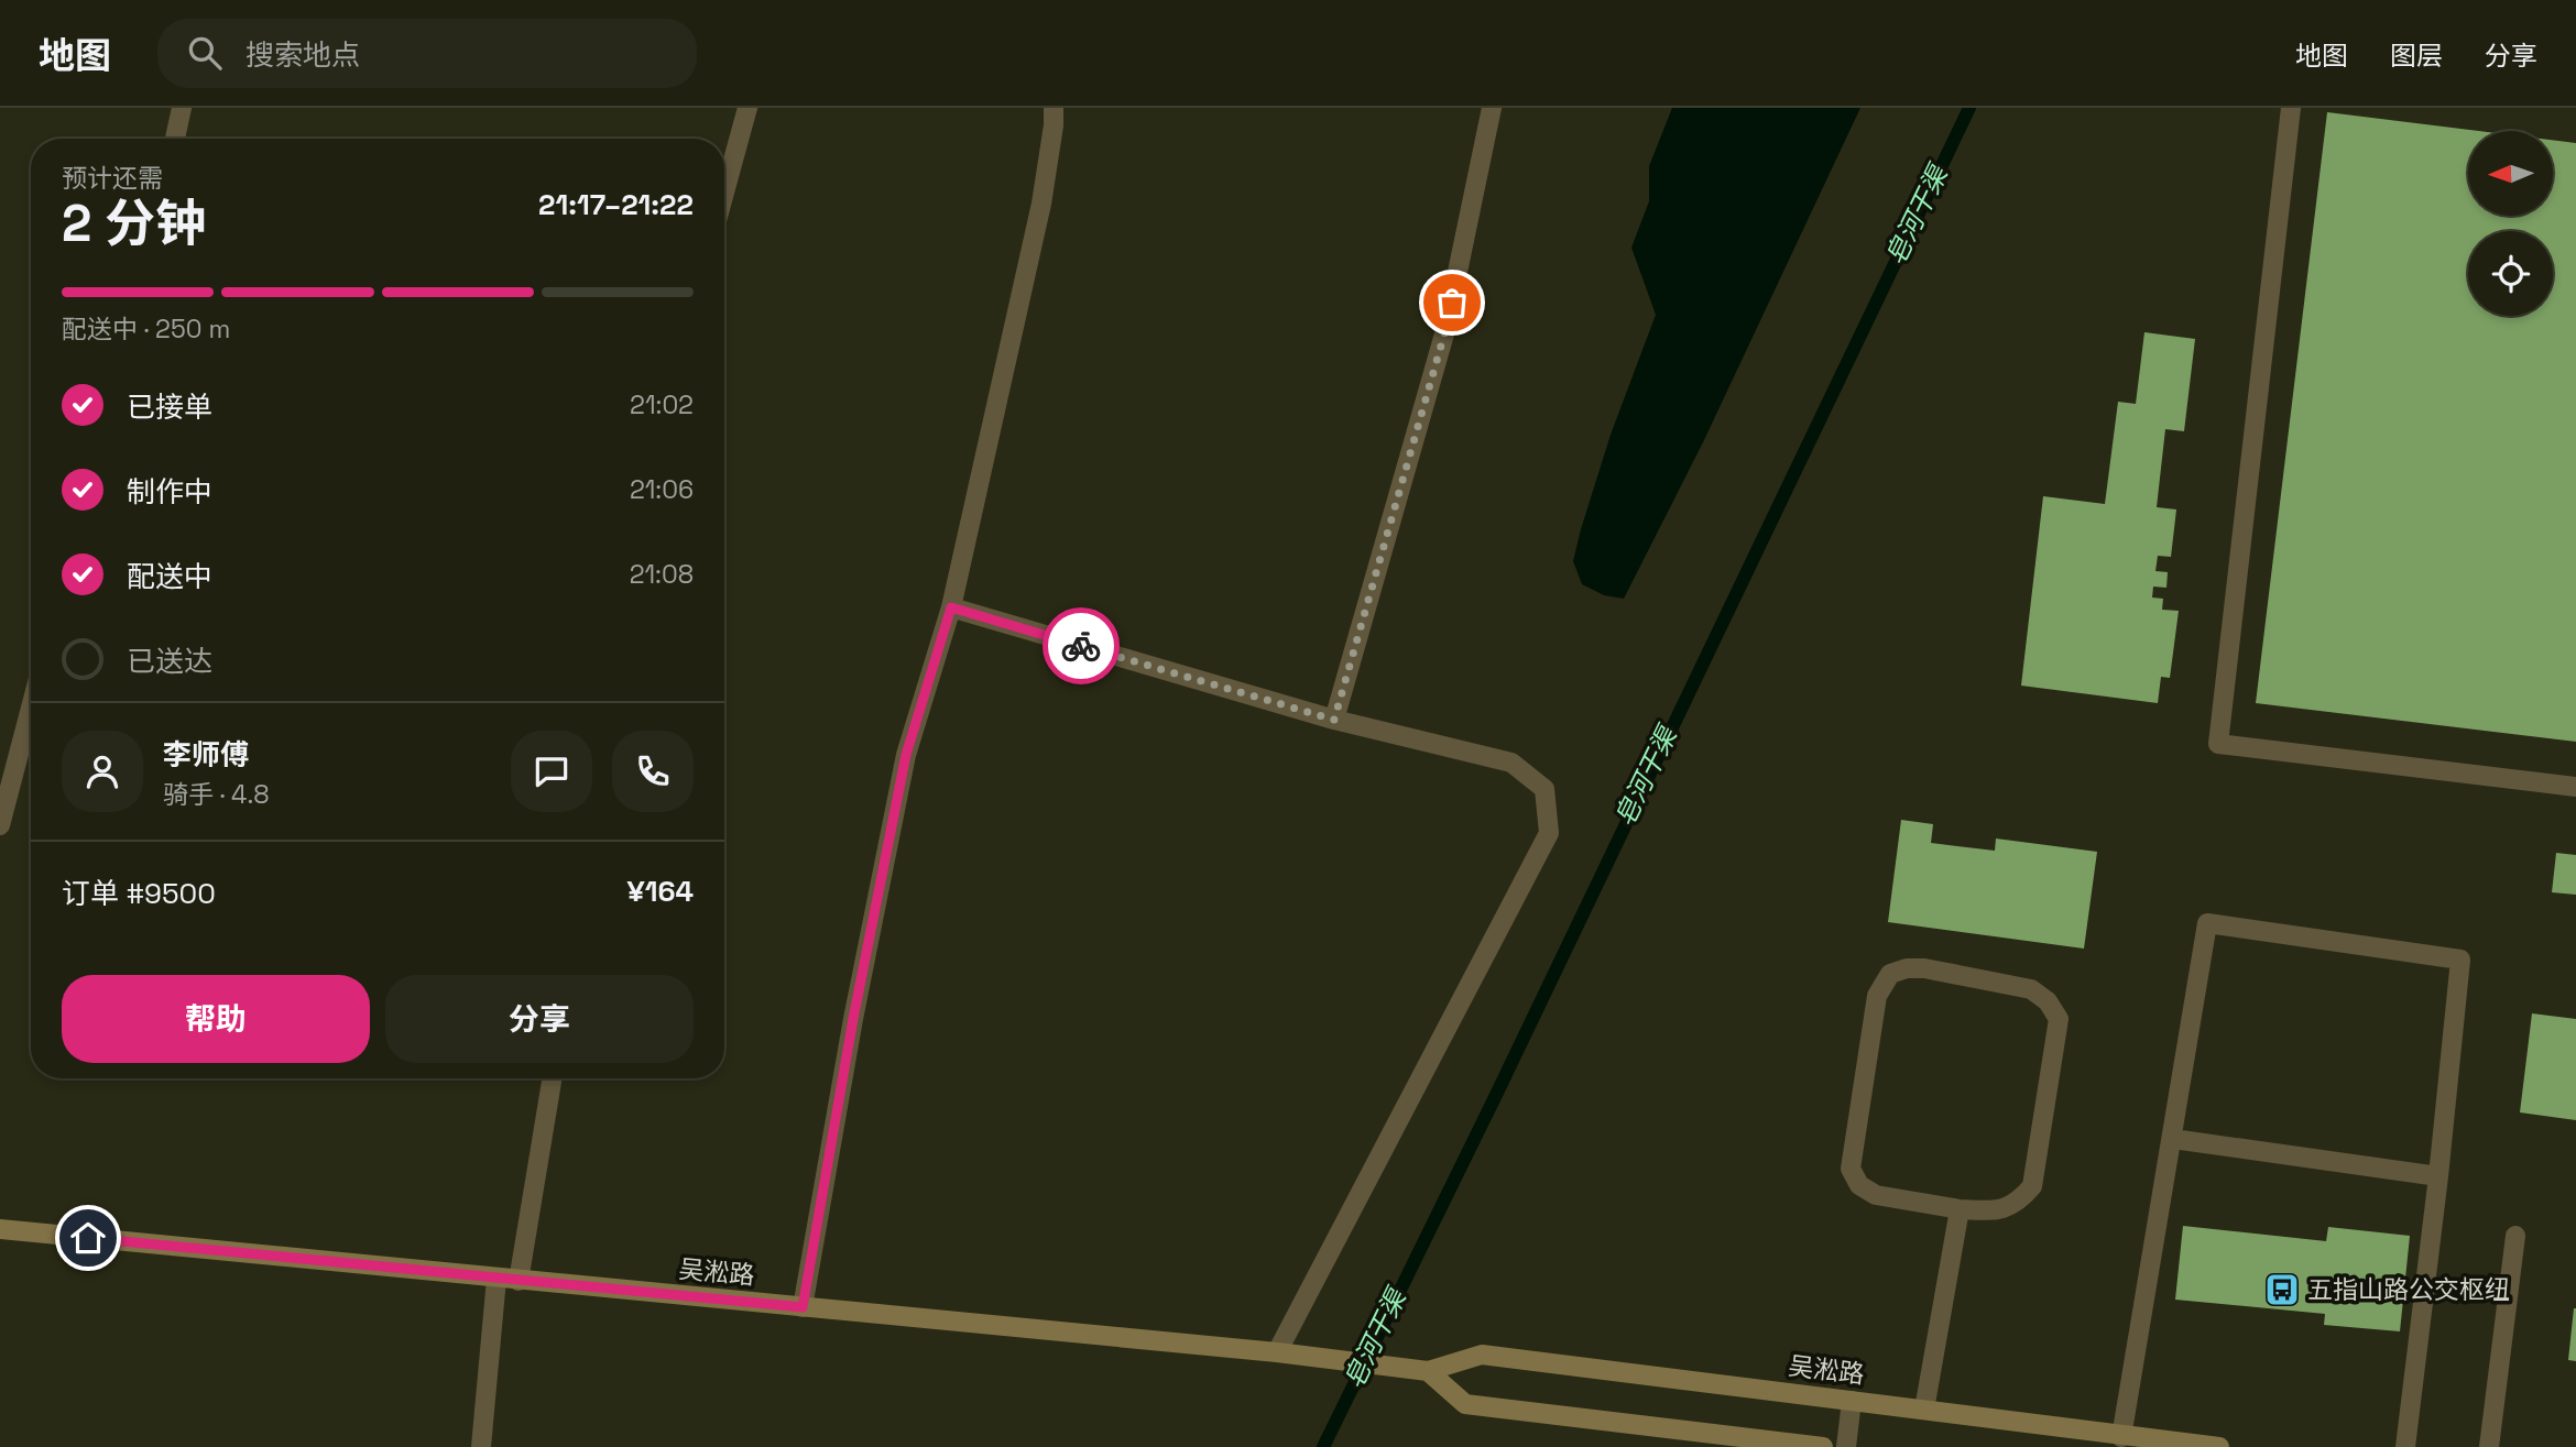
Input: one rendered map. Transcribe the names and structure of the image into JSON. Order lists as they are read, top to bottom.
{
  "streets": {
    "main road": ["吴淞路"]
  },
  "water": ["皂河干渠"],
  "places": {
    "bus stop": ["五指山路公交枢纽"]
  },
  "north": "left",
  "page": {
    "header": "地图",
    "search": "搜索地点",
    "nav": ["地图", "图层", "分享"],
    "heading": ["2 分钟", "预计还需", "21:17–21:22"],
    "panel": [
      "李师傅",
      "骑手 · 4.8",
      "订单 #9500",
      "¥164"
    ],
    "bar": "配送中 · 250 m",
    "list": [
      ["已接单", "21:02"],
      ["制作中", "21:06"],
      ["配送中", "21:08"],
      "已送达"
    ],
    "buttons": ["帮助", "分享"]
  }
}
